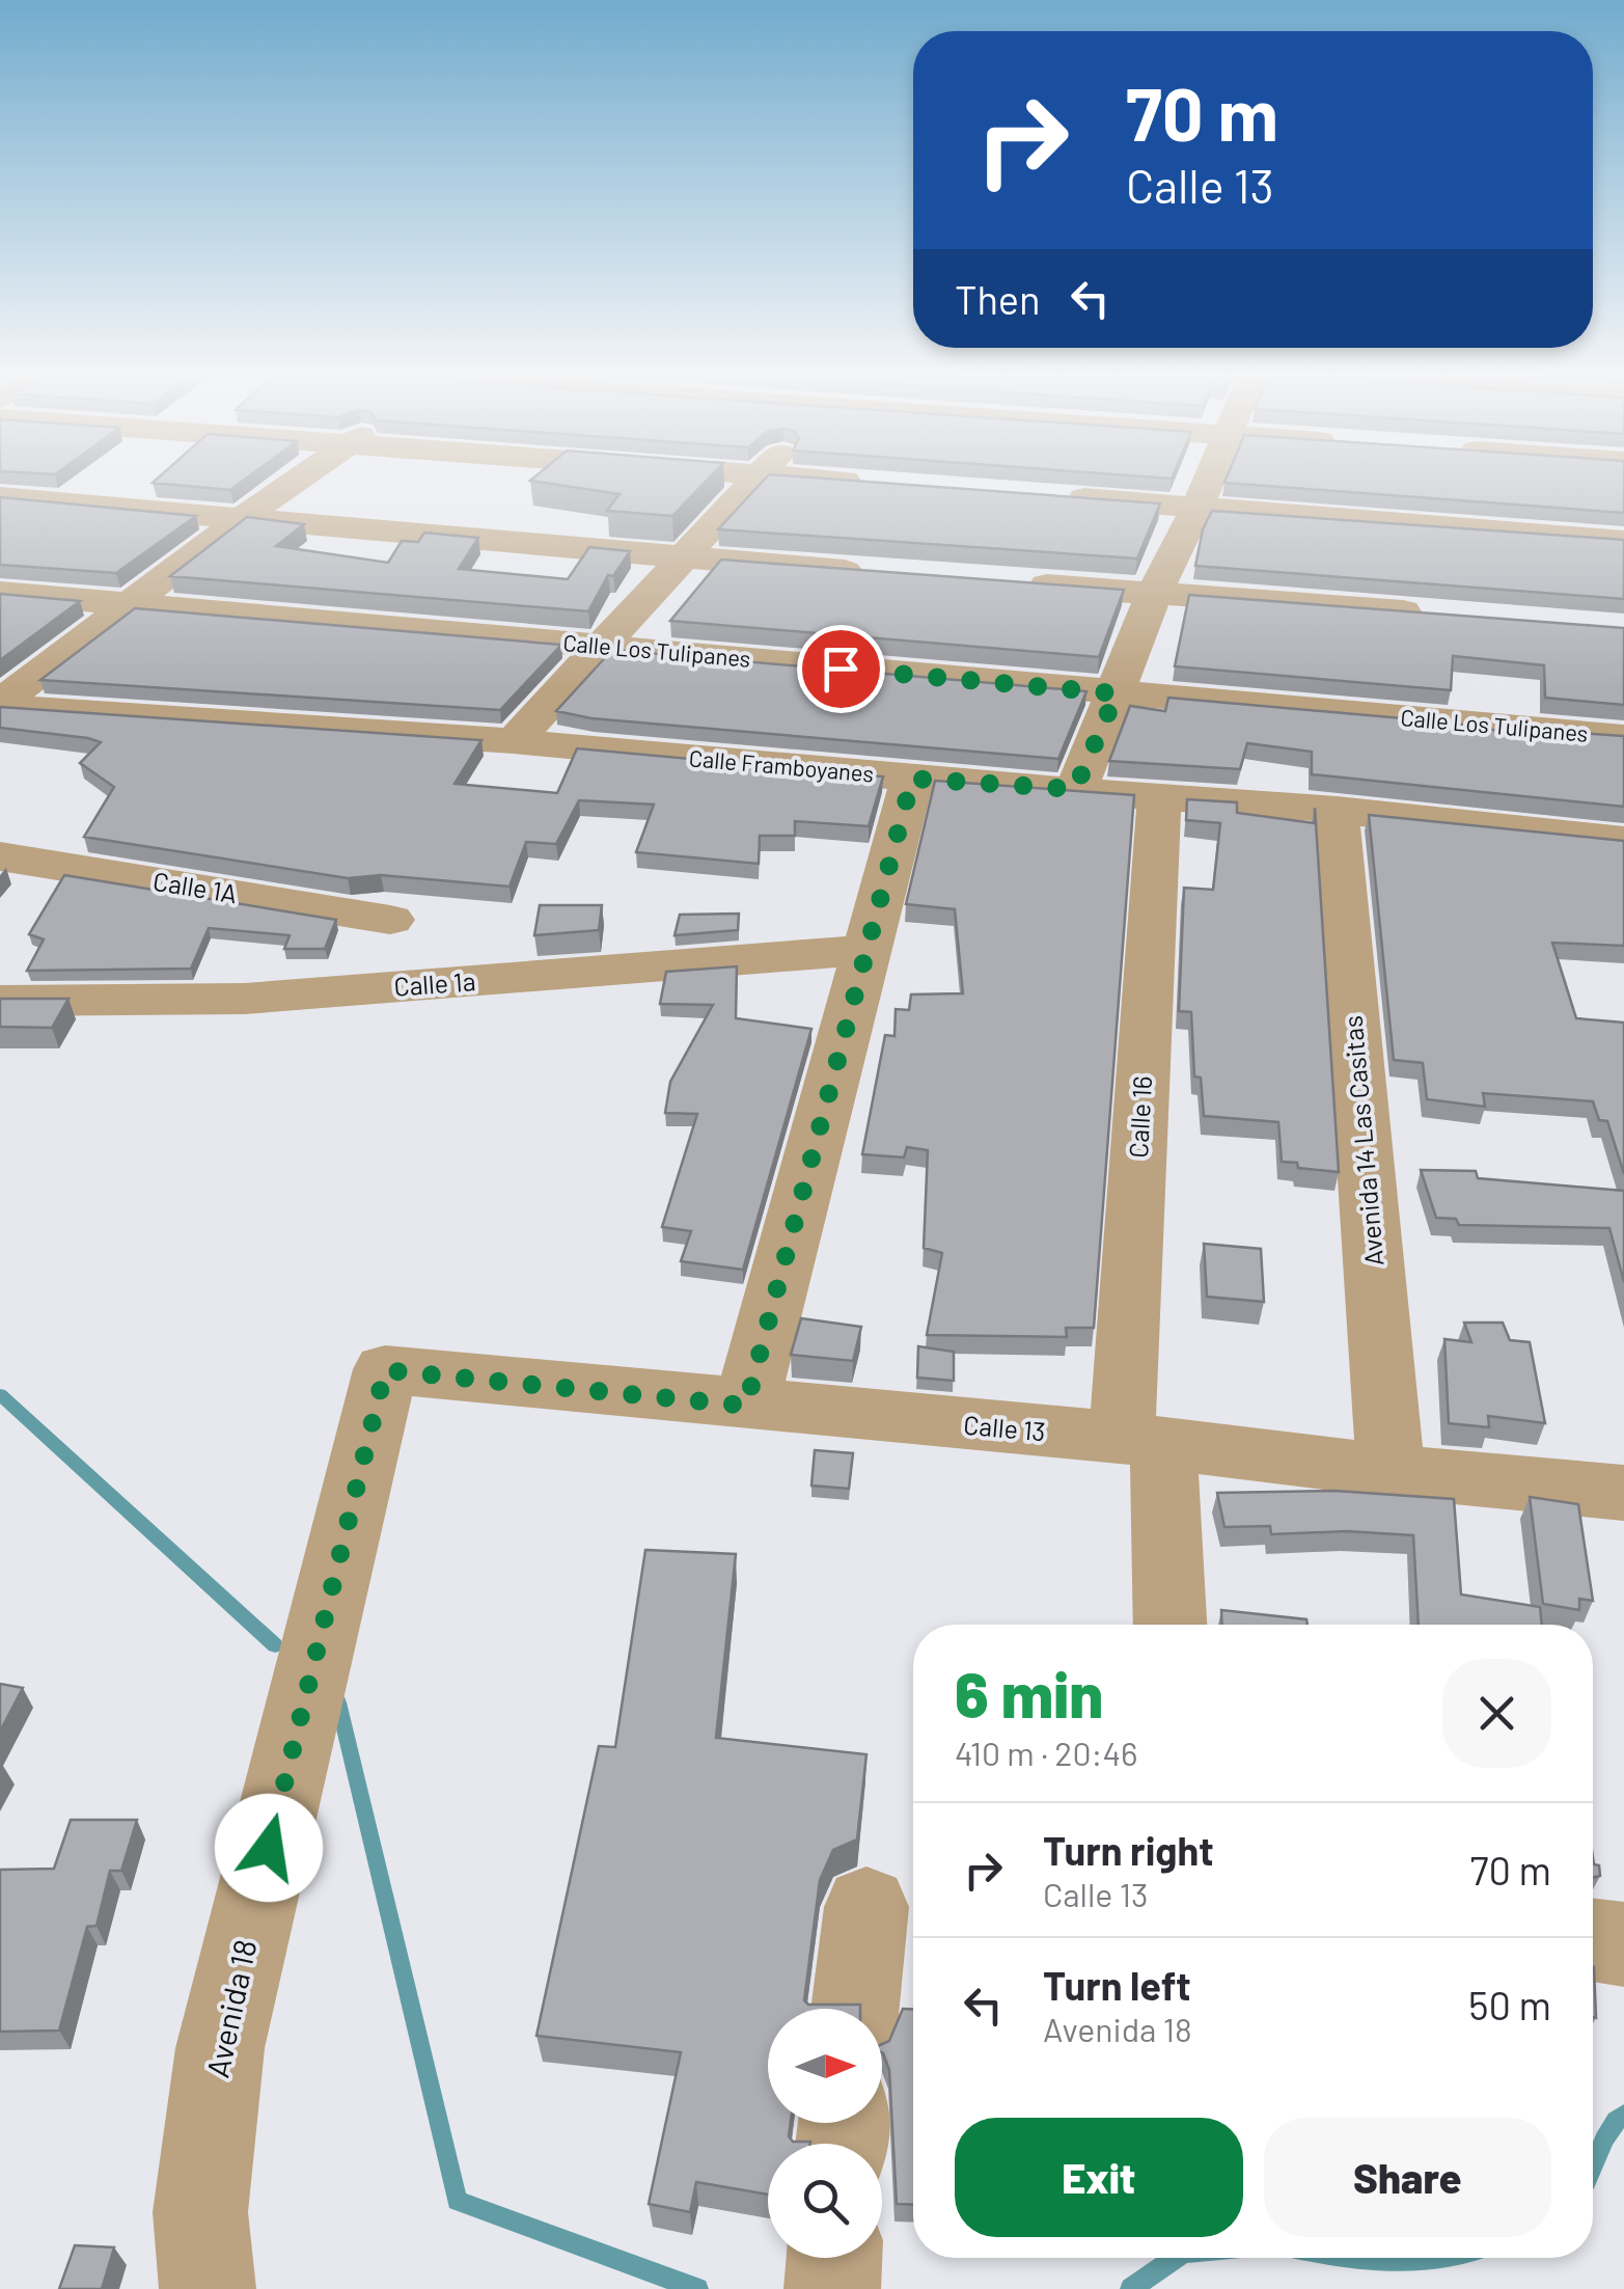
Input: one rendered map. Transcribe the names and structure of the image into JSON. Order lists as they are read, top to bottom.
{
  "streets": {
    "street": [
      "Calle Los Tulipanes",
      "Calle Framboyanes",
      "Calle 1A",
      "Calle 1a",
      "Calle 16",
      "Avenida 14 Las Casitas",
      "Calle 13",
      "Avenida 18"
    ]
  },
  "crossings": [
    ["Calle Framboyanes", "Calle 16"],
    ["Calle Framboyanes", "Avenida 14 Las Casitas"],
    ["Calle 16", "Calle 13"],
    ["Avenida 14 Las Casitas", "Calle 13"],
    ["Calle 13", "Avenida 18"]
  ],
  "north": "right",
  "page": {
    "turn": ["70 m", "Calle 13"],
    "then": "Then",
    "heading": ["6 min", "410 m · 20:46"],
    "list": [
      {
        "name": "Turn right",
        "note": "Calle 13",
        "value": "70 m"
      },
      {
        "name": "Turn left",
        "note": "Avenida 18",
        "value": "50 m"
      }
    ],
    "buttons": ["Exit", "Share"]
  }
}
